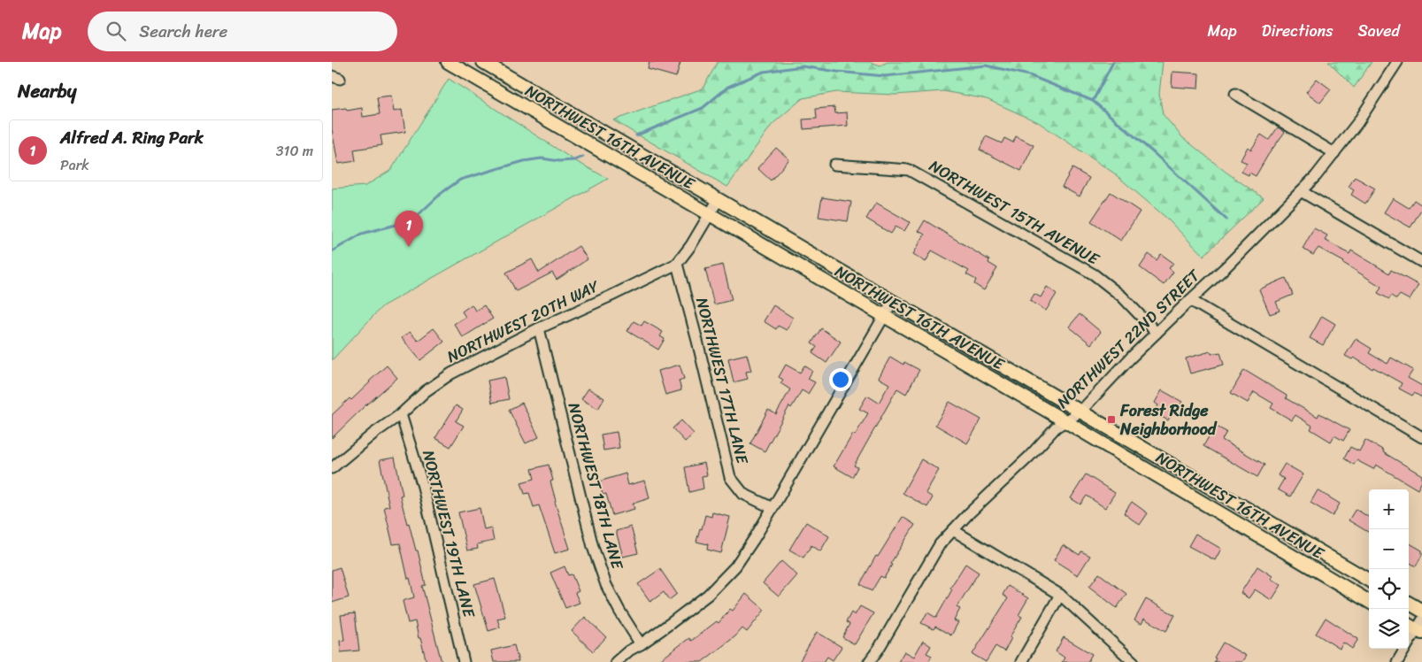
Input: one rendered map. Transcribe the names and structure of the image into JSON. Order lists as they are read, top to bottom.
{
  "streets": {
    "main road": ["NORTHWEST 16TH AVENUE"],
    "street": [
      "NORTHWEST 15TH AVENUE",
      "NORTHWEST 20TH WAY",
      "NORTHWEST 22ND STREET",
      "NORTHWEST 17TH LANE",
      "NORTHWEST 18TH LANE",
      "NORTHWEST 19TH LANE"
    ]
  },
  "crossings": [
    ["NORTHWEST 16TH AVENUE", "NORTHWEST 20TH WAY"],
    ["NORTHWEST 16TH AVENUE", "NORTHWEST 22ND STREET"],
    ["NORTHWEST 15TH AVENUE", "NORTHWEST 22ND STREET"],
    ["NORTHWEST 20TH WAY", "NORTHWEST 17TH LANE"],
    ["NORTHWEST 20TH WAY", "NORTHWEST 18TH LANE"],
    ["NORTHWEST 20TH WAY", "NORTHWEST 19TH LANE"]
  ],
  "places": {
    "transit": ["Forest Ridge Neighborhood"]
  },
  "page": {
    "header": "Map",
    "search": "Search here",
    "nav": ["Map", "Directions", "Saved"],
    "heading": "Nearby",
    "list": [
      {
        "mark": "1",
        "name": "Alfred A. Ring Park",
        "note": "Park",
        "value": "310 m"
      }
    ],
    "pins": "1",
    "map_buttons": ["+", "−"]
  }
}
